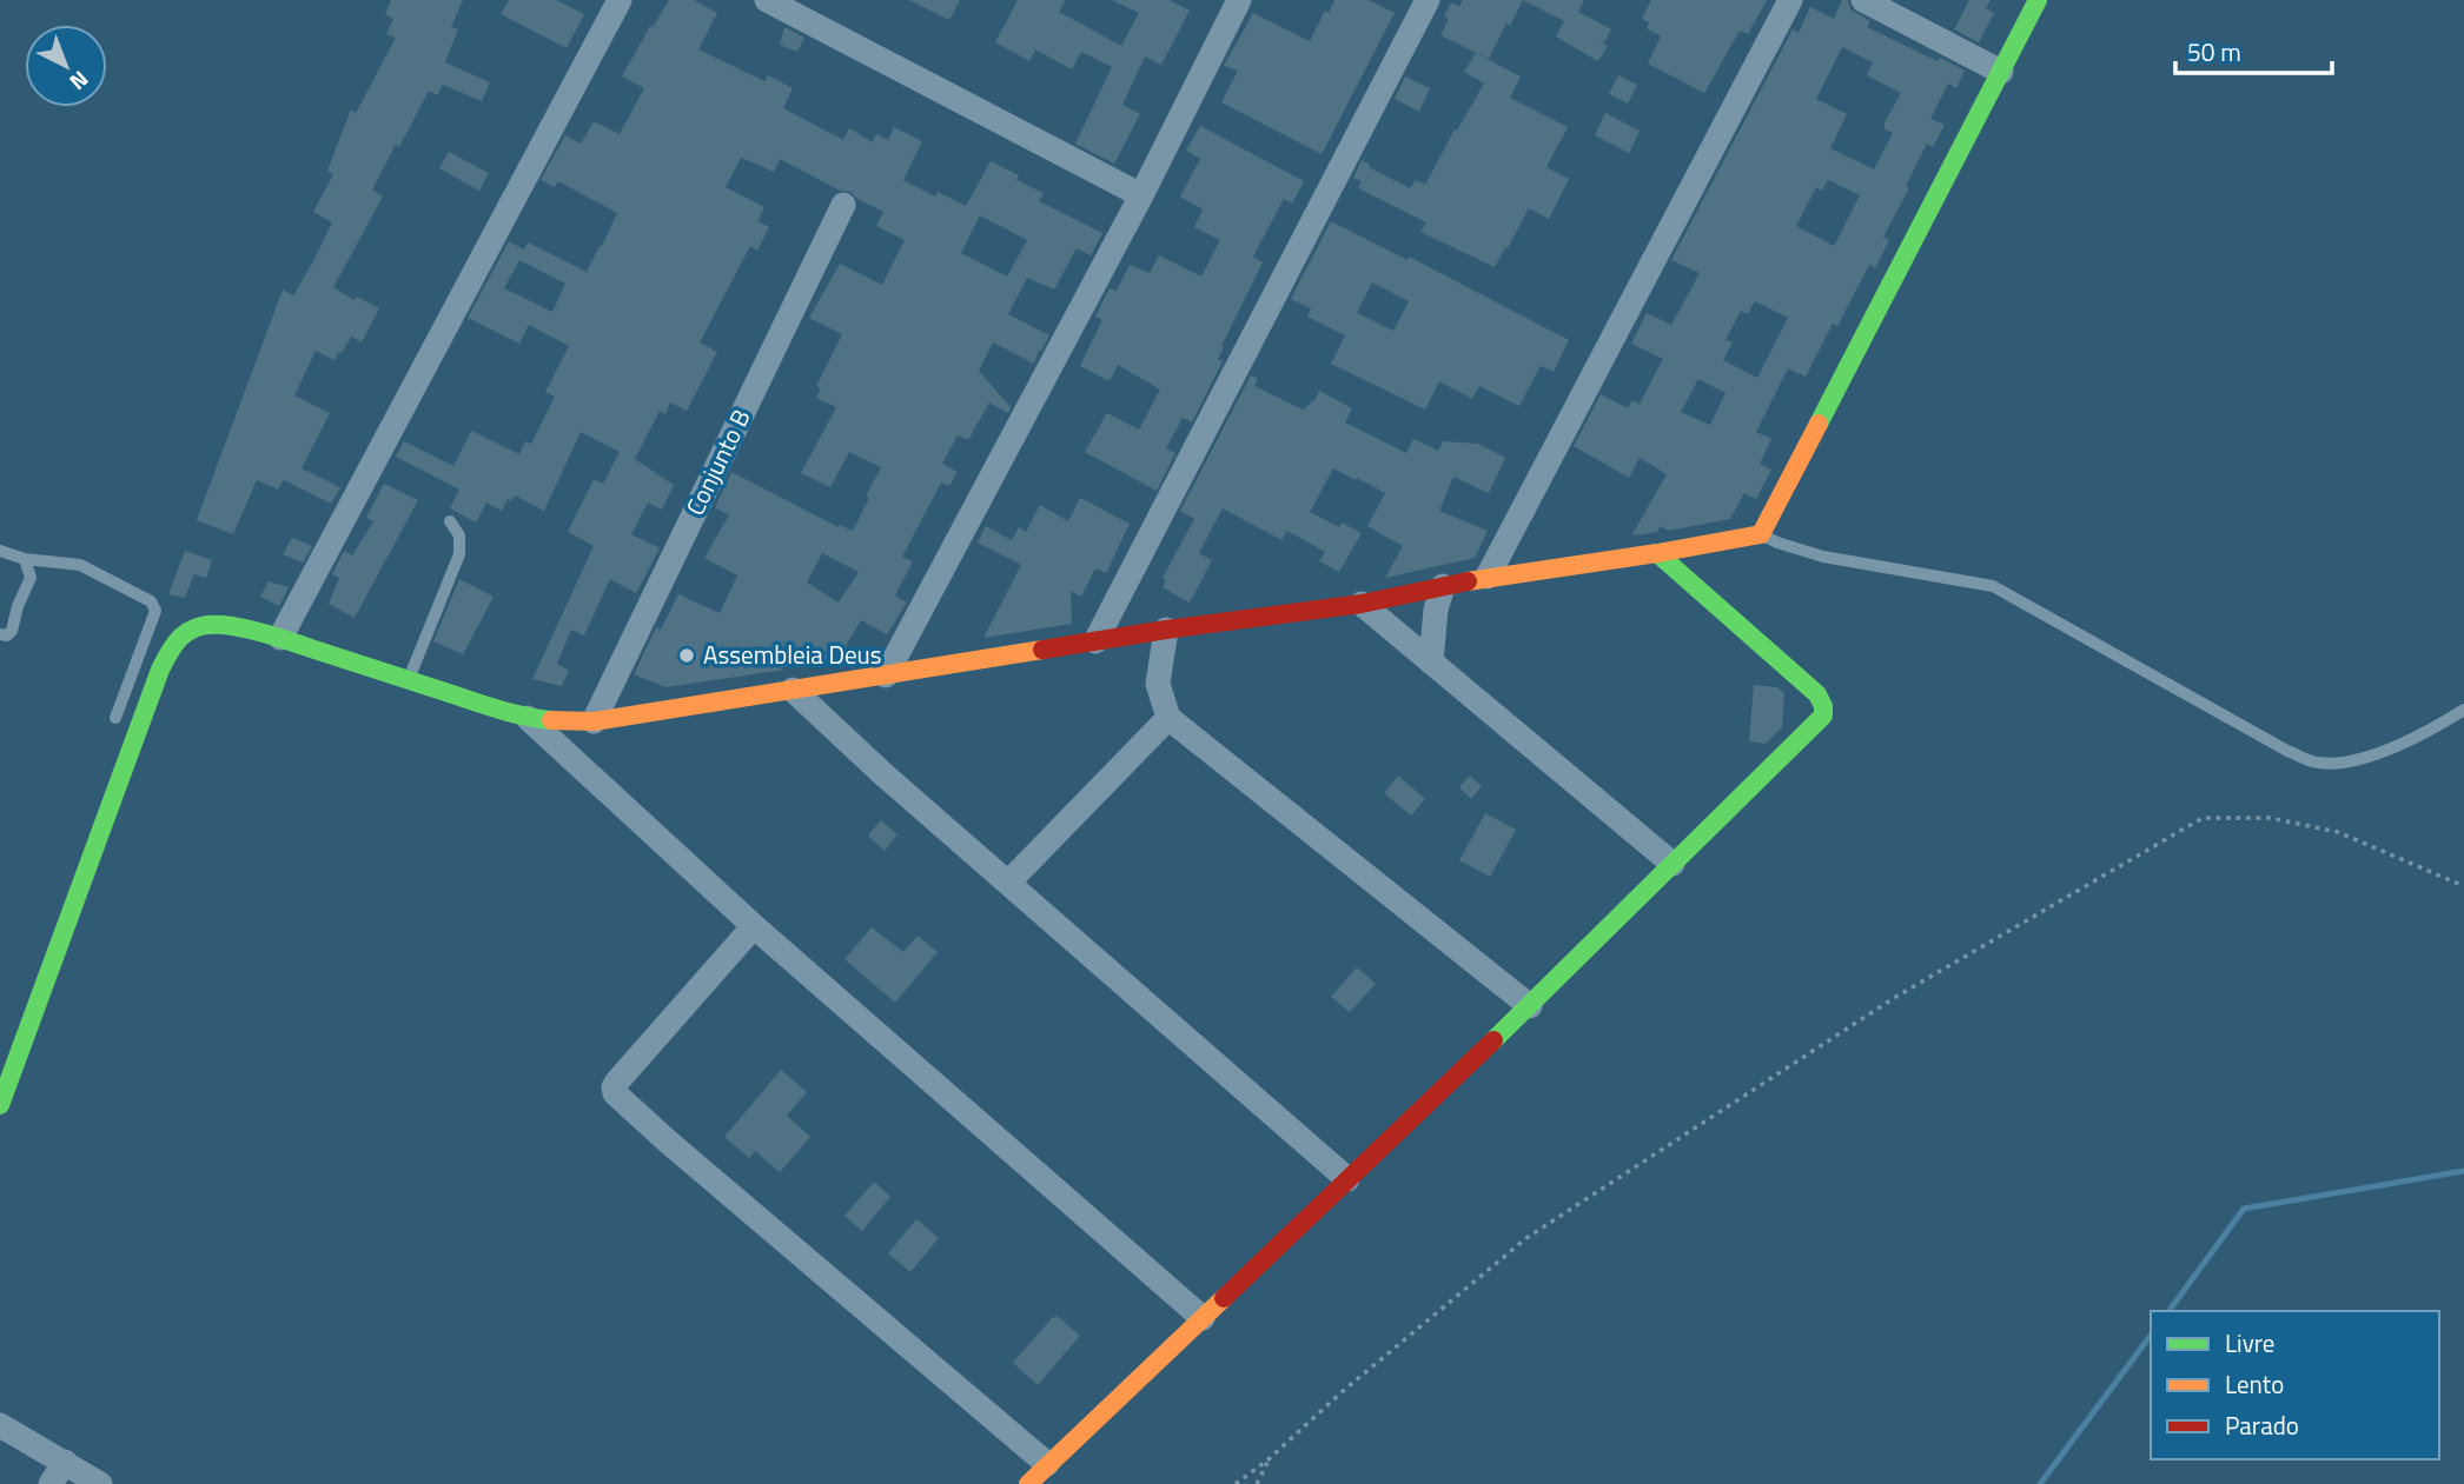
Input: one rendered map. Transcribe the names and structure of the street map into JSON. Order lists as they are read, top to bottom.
{
  "streets": {
    "street": ["Conjunto B"]
  },
  "places": ["Assembleia Deus"],
  "legend": ["Livre", "Lento", "Parado"],
  "scale_bar": "50 m",
  "north": "bottom right"
}
